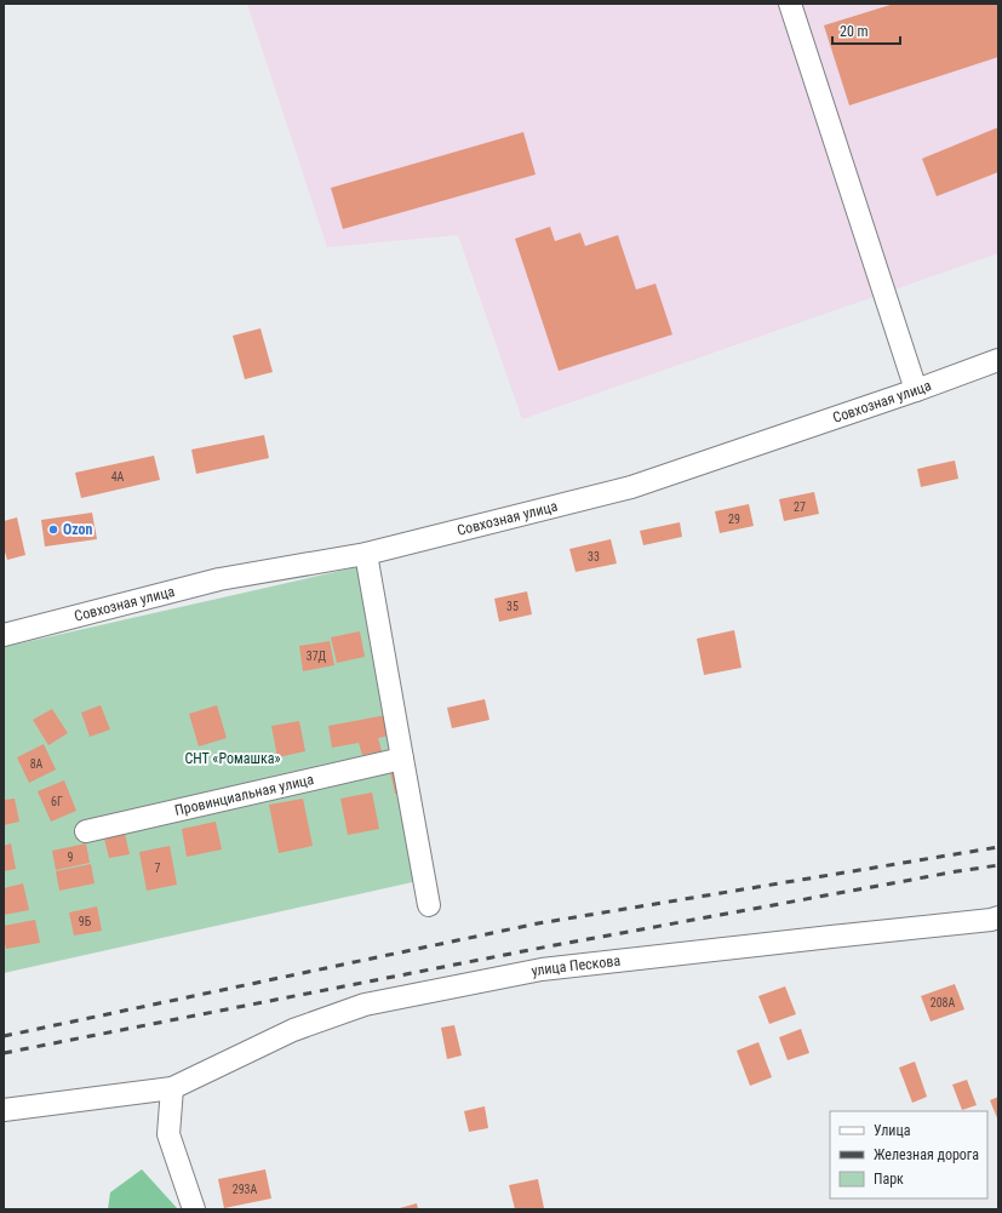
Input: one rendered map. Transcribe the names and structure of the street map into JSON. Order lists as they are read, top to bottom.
{
  "streets": {
    "street": ["Совхозная улица", "Провинциальная улица", "улица Пескова"]
  },
  "parks": ["СНТ «Ромашка»"],
  "places": ["Ozon"],
  "house_numbers": [
    "4А",
    "27",
    "29",
    "33",
    "35",
    "37Д",
    "8А",
    "6Г",
    "9",
    "7",
    "9Б",
    "208А",
    "293А"
  ],
  "legend": ["Улица", "Железная дорога", "Парк"],
  "scale_bar": "20 m"
}
